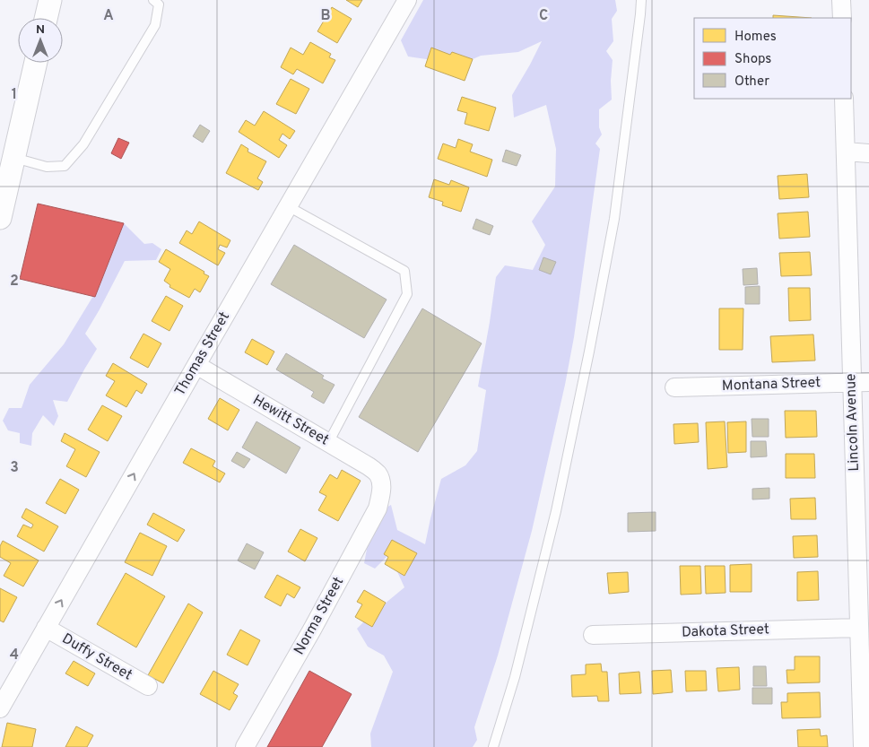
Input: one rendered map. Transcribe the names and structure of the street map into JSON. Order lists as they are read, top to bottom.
{
  "streets": {
    "street": [
      "Thomas Street",
      "Montana Street",
      "Hewitt Street",
      "Lincoln Avenue",
      "Norma Street",
      "Dakota Street",
      "Duffy Street"
    ]
  },
  "crossings": [
    ["Thomas Street", "Hewitt Street"],
    ["Thomas Street", "Duffy Street"],
    ["Montana Street", "Lincoln Avenue"],
    ["Hewitt Street", "Norma Street"],
    ["Lincoln Avenue", "Dakota Street"]
  ],
  "one_way": ["Thomas Street"],
  "legend": ["Homes", "Shops", "Other"],
  "north": "top",
  "grid": {
    "columns": ["A", "B", "C"],
    "rows": [
      "1",
      "2",
      "3",
      "4"
    ]
  }
}
